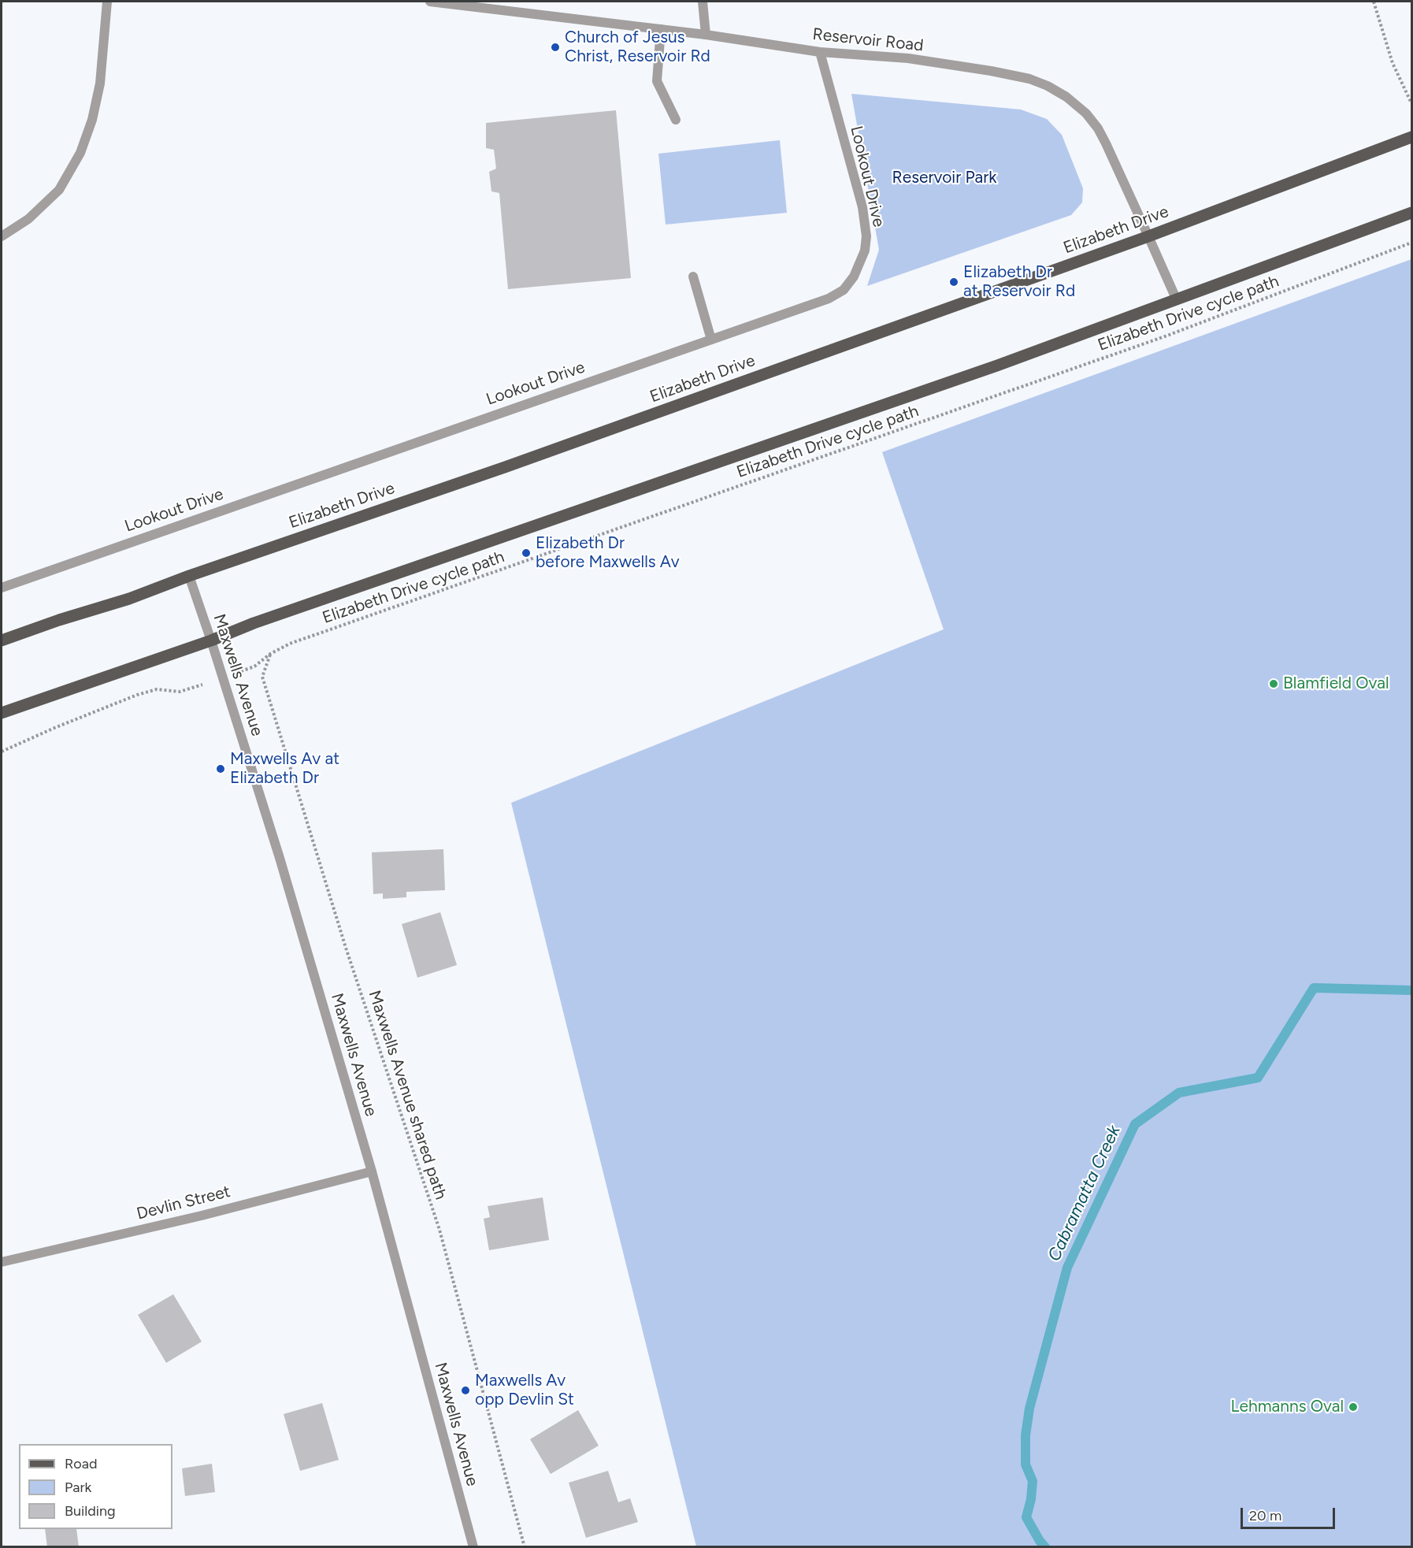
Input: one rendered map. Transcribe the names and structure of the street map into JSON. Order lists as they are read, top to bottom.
{
  "streets": {
    "main road": ["Elizabeth Drive"],
    "street": [
      "Reservoir Road",
      "Lookout Drive",
      "Maxwells Avenue",
      "Devlin Street"
    ],
    "path": ["Elizabeth Drive cycle path", "Maxwells Avenue shared path"]
  },
  "crossings": [
    ["Reservoir Road", "Lookout Drive"],
    ["Reservoir Road", "Elizabeth Drive"],
    ["Elizabeth Drive", "Maxwells Avenue"],
    ["Elizabeth Drive cycle path", "Maxwells Avenue shared path"],
    ["Maxwells Avenue", "Devlin Street"]
  ],
  "water": ["Cabramatta Creek"],
  "parks": ["Reservoir Park"],
  "places": [
    "Church of Jesus Christ, Reservoir Rd",
    "Elizabeth Dr at Reservoir Rd",
    "Elizabeth Dr before Maxwells Av",
    "Blamfield Oval",
    "Maxwells Av at Elizabeth Dr",
    "Maxwells Av opp Devlin St",
    "Lehmanns Oval"
  ],
  "legend": ["Road", "Park", "Building"],
  "scale_bar": "20 m"
}
